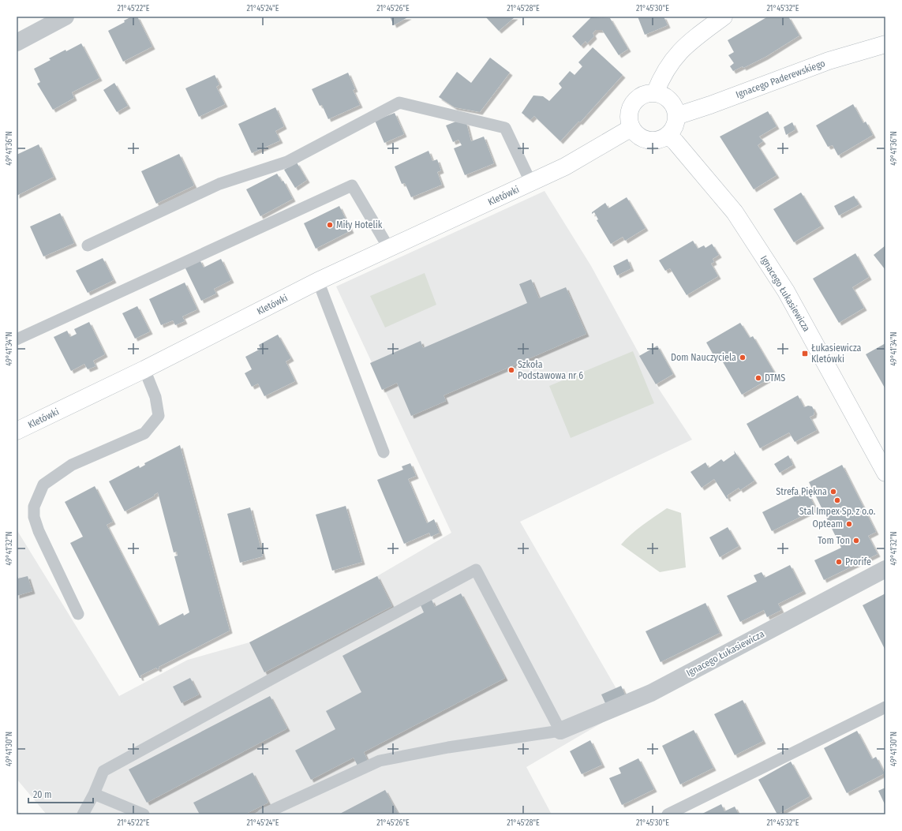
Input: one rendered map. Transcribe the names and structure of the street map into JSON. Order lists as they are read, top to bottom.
{
  "streets": {
    "street": ["Ignacego Paderewskiego", "Kletówki", "Ignacego Łukasiewicza"]
  },
  "crossings": [
    ["Ignacego Paderewskiego", "Kletówki"],
    ["Ignacego Paderewskiego", "Ignacego Łukasiewicza"],
    ["Kletówki", "Ignacego Łukasiewicza"]
  ],
  "places": {
    "other": [
      "Miły Hotelik",
      "Dom Nauczyciela",
      "Szkoła Podstawowa nr 6",
      "DTMS",
      "Strefa Piękna",
      "Stal Impex Sp. z o.o.",
      "Opteam",
      "Tom Ton",
      "Prorife"
    ],
    "transit": ["Łukasiewicza Kletówki"]
  },
  "scale_bar": "20 m",
  "coordinates": [
    "21°45'22\"E",
    "21°45'24\"E",
    "21°45'26\"E",
    "21°45'28\"E",
    "21°45'30\"E",
    "21°45'32\"E",
    "49°41'36\"N",
    "49°41'34\"N",
    "49°41'32\"N",
    "49°41'30\"N"
  ]
}
